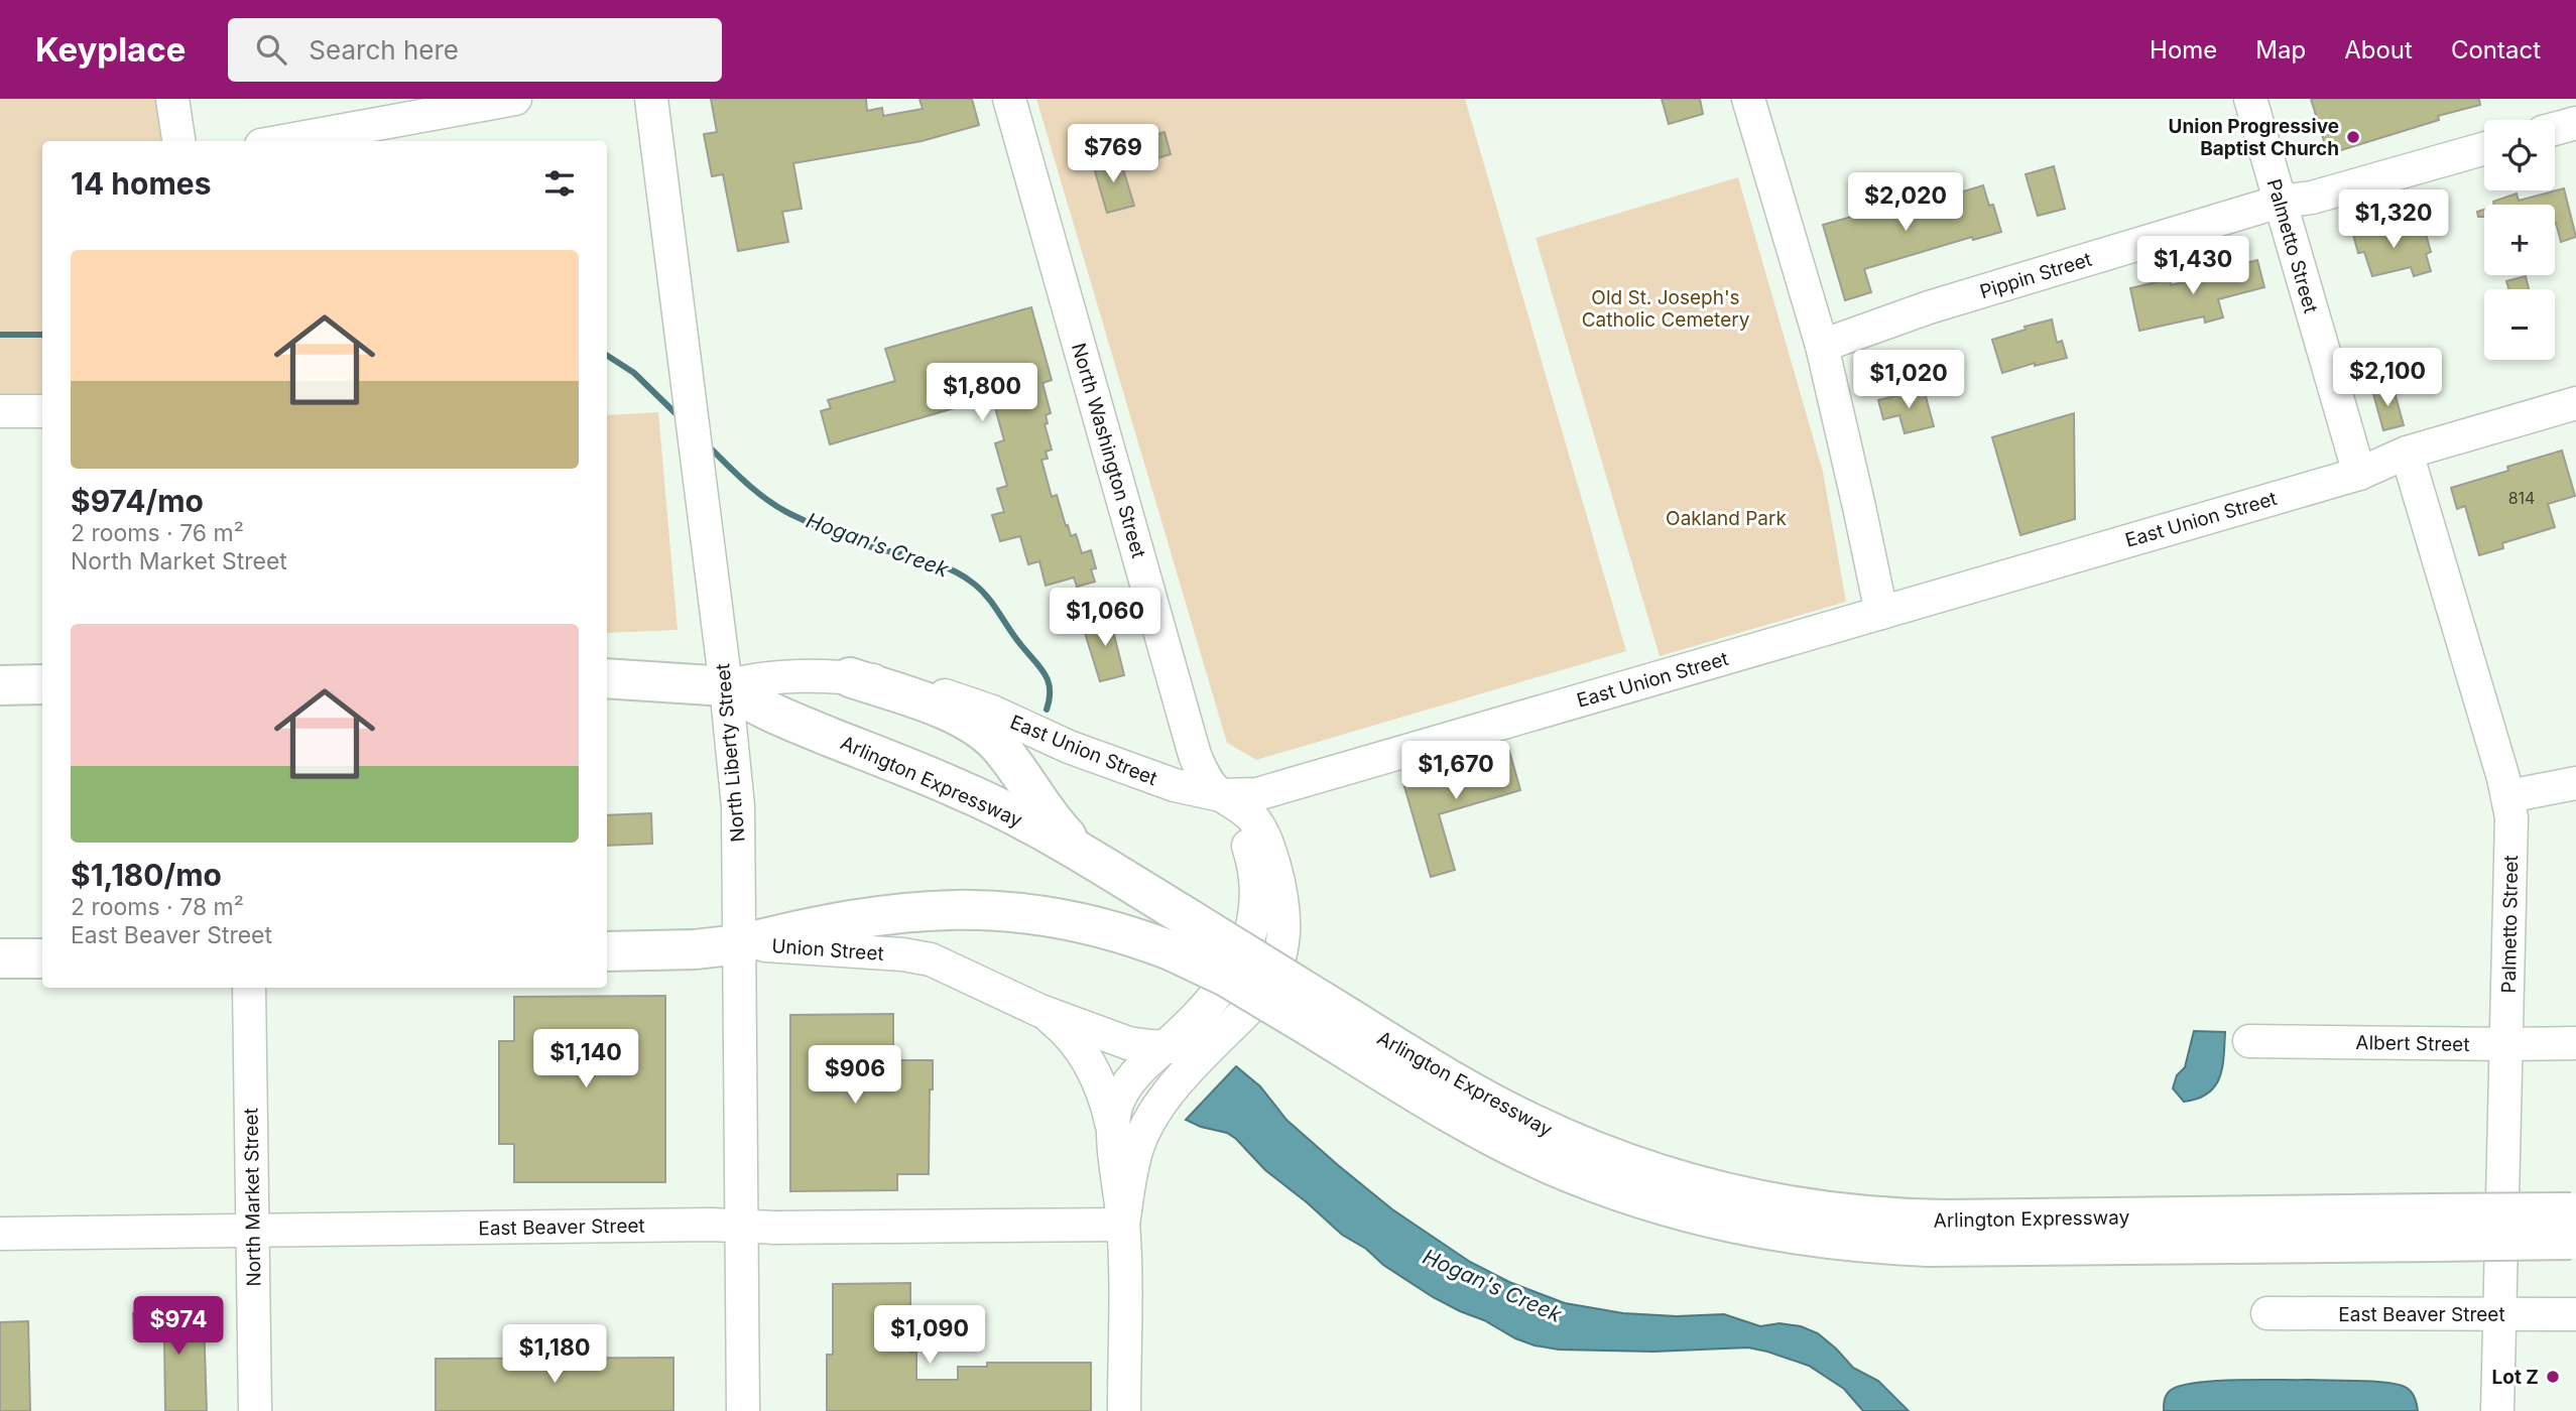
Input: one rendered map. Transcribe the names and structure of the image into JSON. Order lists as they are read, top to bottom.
{
  "streets": {
    "main road": ["Arlington Expressway", "Union Street"],
    "street": [
      "Palmetto Street",
      "Pippin Street",
      "North Washington Street",
      "East Union Street",
      "North Liberty Street",
      "Albert Street",
      "North Market Street",
      "East Beaver Street"
    ]
  },
  "crossings": [
    ["Palmetto Street", "Pippin Street"],
    ["Palmetto Street", "East Union Street"],
    ["Palmetto Street", "Albert Street"],
    ["Palmetto Street", "East Beaver Street"],
    ["North Washington Street", "East Union Street"],
    ["North Washington Street", "Union Street"],
    ["North Washington Street", "East Beaver Street"],
    ["East Union Street", "North Liberty Street"],
    ["East Union Street", "Arlington Expressway"],
    ["North Liberty Street", "Arlington Expressway"],
    ["North Liberty Street", "Union Street"],
    ["North Liberty Street", "East Beaver Street"],
    ["Arlington Expressway", "Union Street"],
    ["North Market Street", "East Beaver Street"]
  ],
  "water": ["Hogan's Creek"],
  "parks": ["Old St. Joseph's Catholic Cemetery", "Oakland Park"],
  "places": ["Union Progressive Baptist Church", "Lot Z"],
  "house_numbers": ["814"],
  "page": {
    "header": "Keyplace",
    "search": "Search here",
    "nav": [
      "Home",
      "Map",
      "About",
      "Contact"
    ],
    "map_buttons": ["+", "−"],
    "price": [
      "$769",
      "$2,020",
      "$1,320",
      "$1,430",
      "$2,100",
      "$1,020",
      "$1,800",
      "$1,060",
      "$1,670",
      "$1,140",
      "$906",
      "$974",
      "$1,090",
      "$1,180"
    ],
    "heading": "14 homes",
    "list": [
      {
        "name": "$974/mo",
        "note": "2 rooms · 76 m² · North Market Street"
      },
      {
        "name": "$1,180/mo",
        "note": "2 rooms · 78 m² · East Beaver Street"
      }
    ]
  }
}
